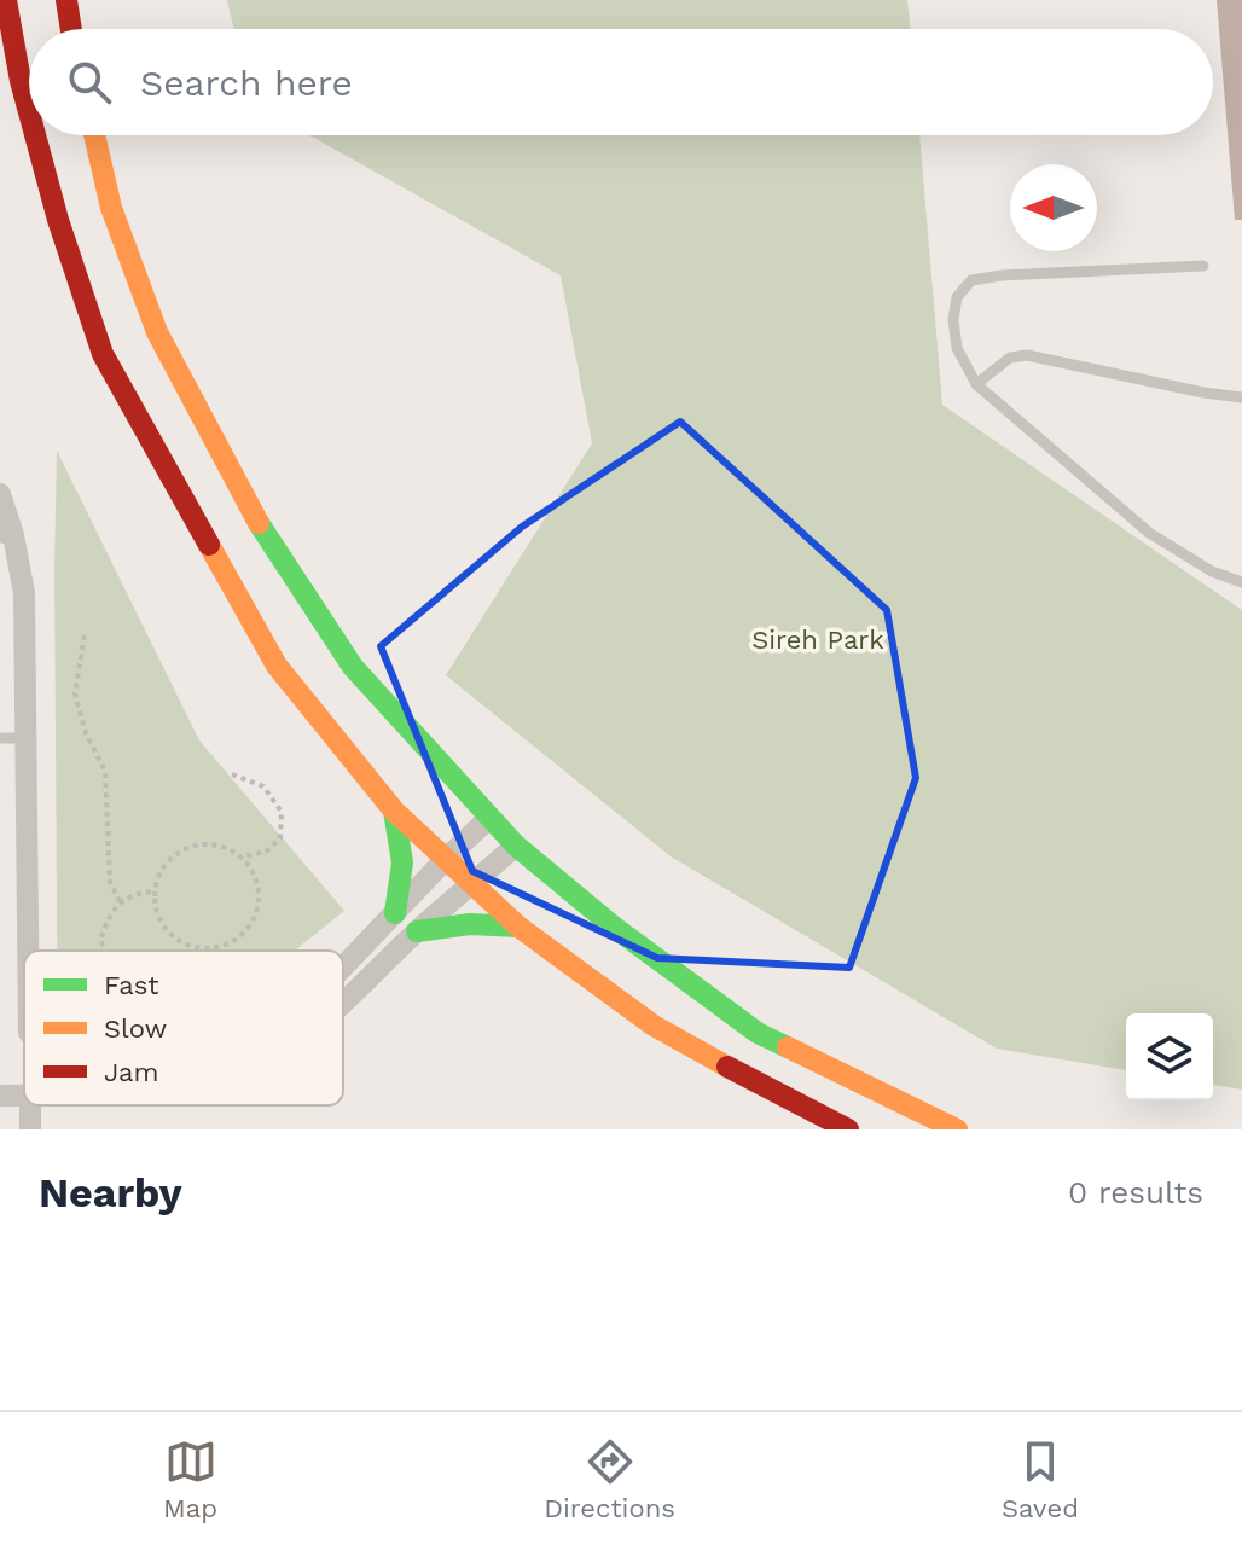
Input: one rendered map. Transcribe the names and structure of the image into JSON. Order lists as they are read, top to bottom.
{
  "parks": ["Sireh Park"],
  "legend": ["Fast", "Slow", "Jam"],
  "north": "left",
  "page": {
    "search": "Search here",
    "heading": ["Nearby", "0 results"],
    "nav": ["Map", "Directions", "Saved"]
  }
}
